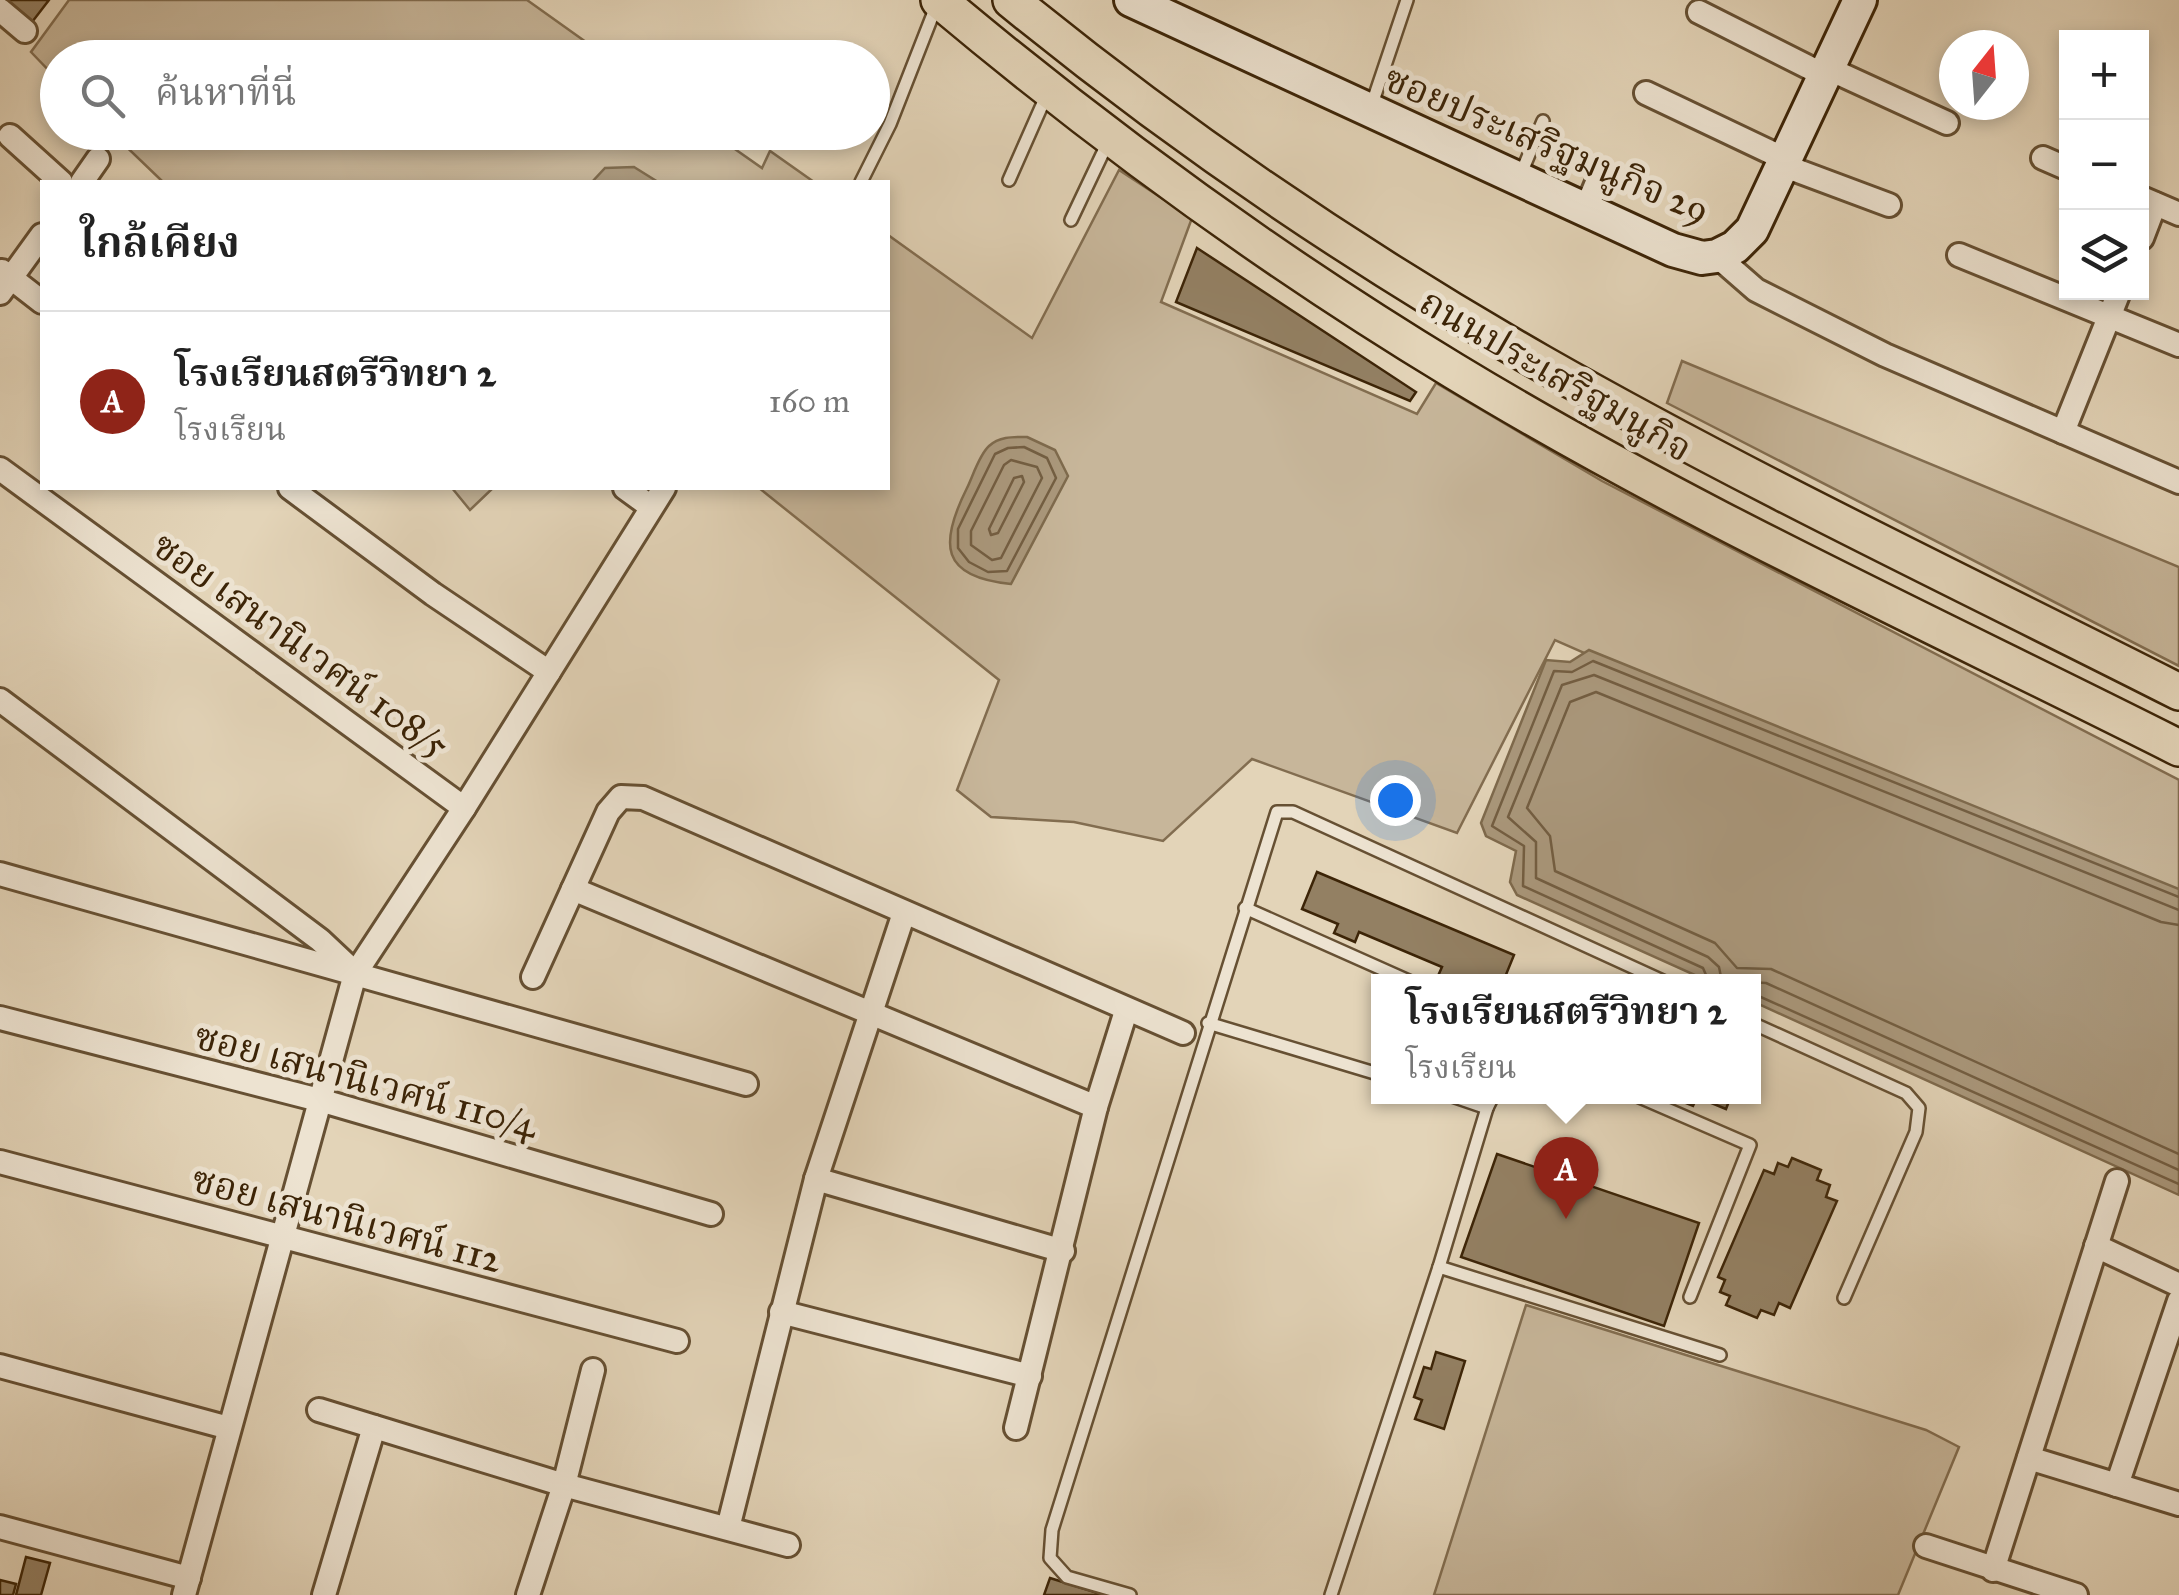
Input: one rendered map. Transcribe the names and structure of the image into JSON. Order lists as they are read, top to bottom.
{
  "streets": {
    "main road": ["ถนนประเสริฐมนูกิจ"],
    "street": [
      "ซอยประเสริฐมนูกิจ 29",
      "ซอย เสนานิเวศน์ 108/5",
      "ซอย เสนานิเวศน์ 110/4",
      "ซอย เสนานิเวศน์ 112"
    ]
  },
  "crossings": [
    ["ซอย เสนานิเวศน์ 108/5", "ซอย เสนานิเวศน์ 110/4"],
    ["ซอย เสนานิเวศน์ 108/5", "ซอย เสนานิเวศน์ 112"]
  ],
  "north": "top",
  "page": {
    "map_buttons": ["+", "−"],
    "search": "ค้นหาที่นี่",
    "heading": "ใกล้เคียง",
    "list": [
      {
        "mark": "A",
        "name": "โรงเรียนสตรีวิทยา 2",
        "note": "โรงเรียน",
        "value": "160 m"
      }
    ],
    "popup": ["โรงเรียนสตรีวิทยา 2", "โรงเรียน"],
    "pins": "A"
  }
}
